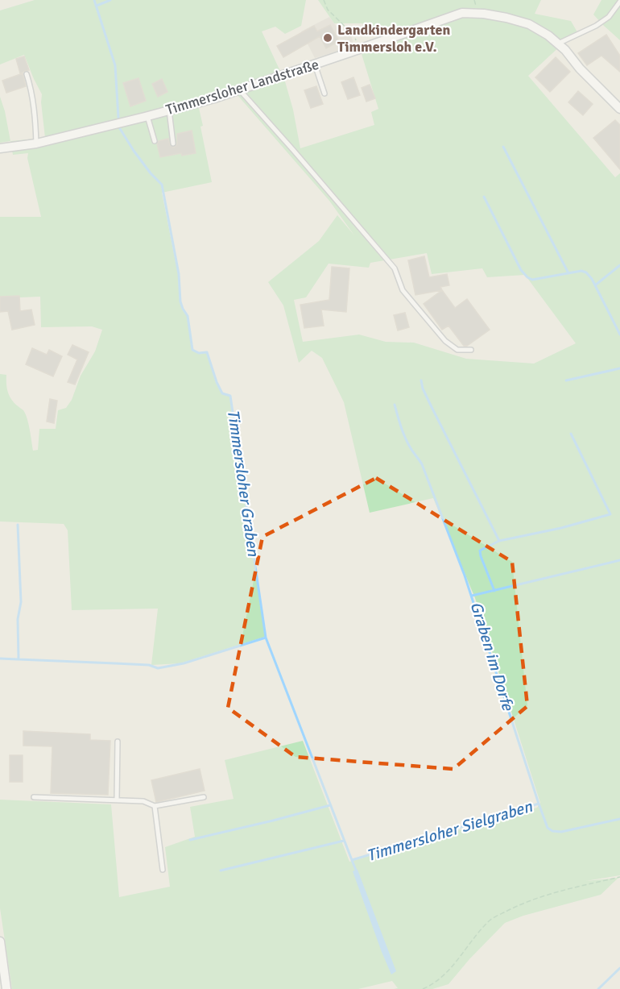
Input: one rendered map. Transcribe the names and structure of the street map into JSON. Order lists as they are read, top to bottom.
{
  "streets": {
    "street": ["Timmersloher Landstraße"]
  },
  "water": ["Timmersloher Graben", "Graben im Dorfe", "Timmersloher Sielgraben"],
  "places": ["Landkindergarten Timmersloh e.V."]
}
